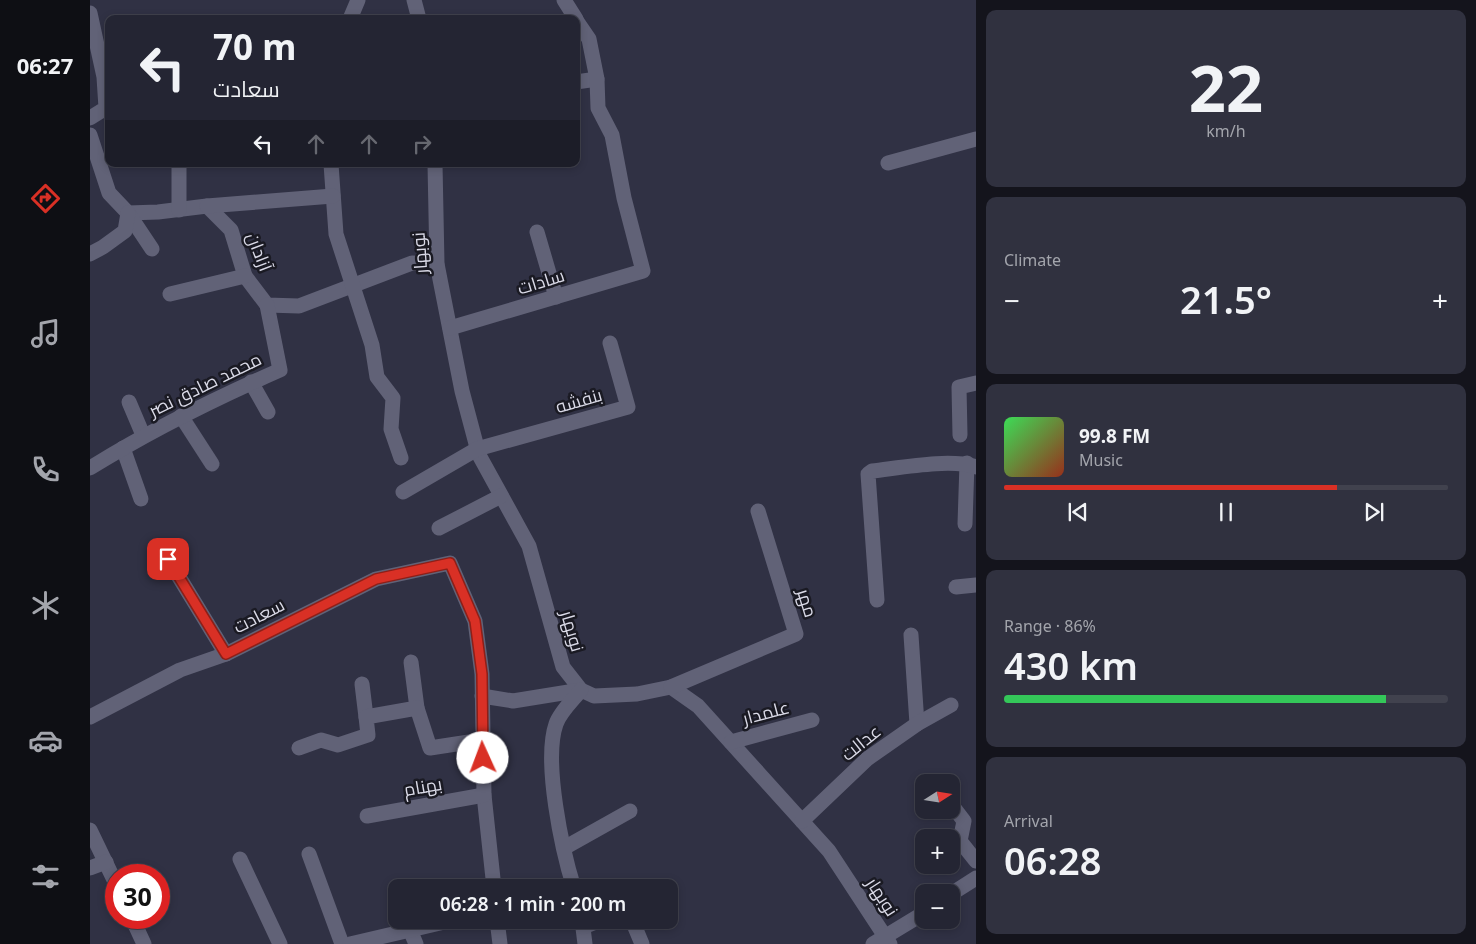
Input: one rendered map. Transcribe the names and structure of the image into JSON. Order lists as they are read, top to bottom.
{
  "streets": {
    "street": [
      "آزادان",
      "نوبهار",
      "سادات",
      "محمد صادق نصر",
      "بنفشه",
      "مهر",
      "سعادت",
      "علمدار",
      "عدالت",
      "بهنام"
    ]
  },
  "crossings": [
    ["آزادان", "محمد صادق نصر"],
    ["نوبهار", "سادات"],
    ["نوبهار", "بنفشه"],
    ["نوبهار", "مهر"],
    ["نوبهار", "علمدار"],
    ["نوبهار", "عدالت"]
  ],
  "north": "right",
  "page": {
    "tabs": "06:27",
    "tile": [
      ["22", "km/h"],
      "Climate",
      ["Range · 86%", "430 km"],
      ["Arrival", "06:28"]
    ],
    "turn": ["70 m", "سعادت"],
    "heat": ["−", "21.5°", "+"],
    "song": ["99.8 FM", "Music"],
    "map_buttons": ["+", "−"],
    "limit": "30",
    "trip": "06:28 · 1 min · 200 m"
  }
}
